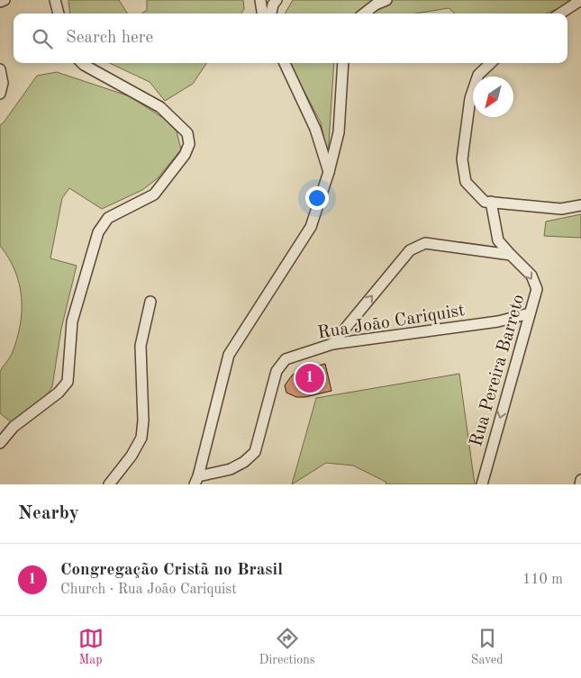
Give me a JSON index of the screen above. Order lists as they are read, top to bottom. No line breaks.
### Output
{"streets":{"street":["Rua João Cariquist","Rua Pereira Barreto"]},"crossings":[["Rua João Cariquist","Rua Pereira Barreto"]],"one_way":["Rua Pereira Barreto"],"north":"bottom left","page":{"search":"Search here","pins":"1","heading":"Nearby","list":[{"mark":"1","name":"Congregação Cristã no Brasil","note":"Church · Rua João Cariquist","value":"110 m"}],"nav":["Map","Directions","Saved"]}}
